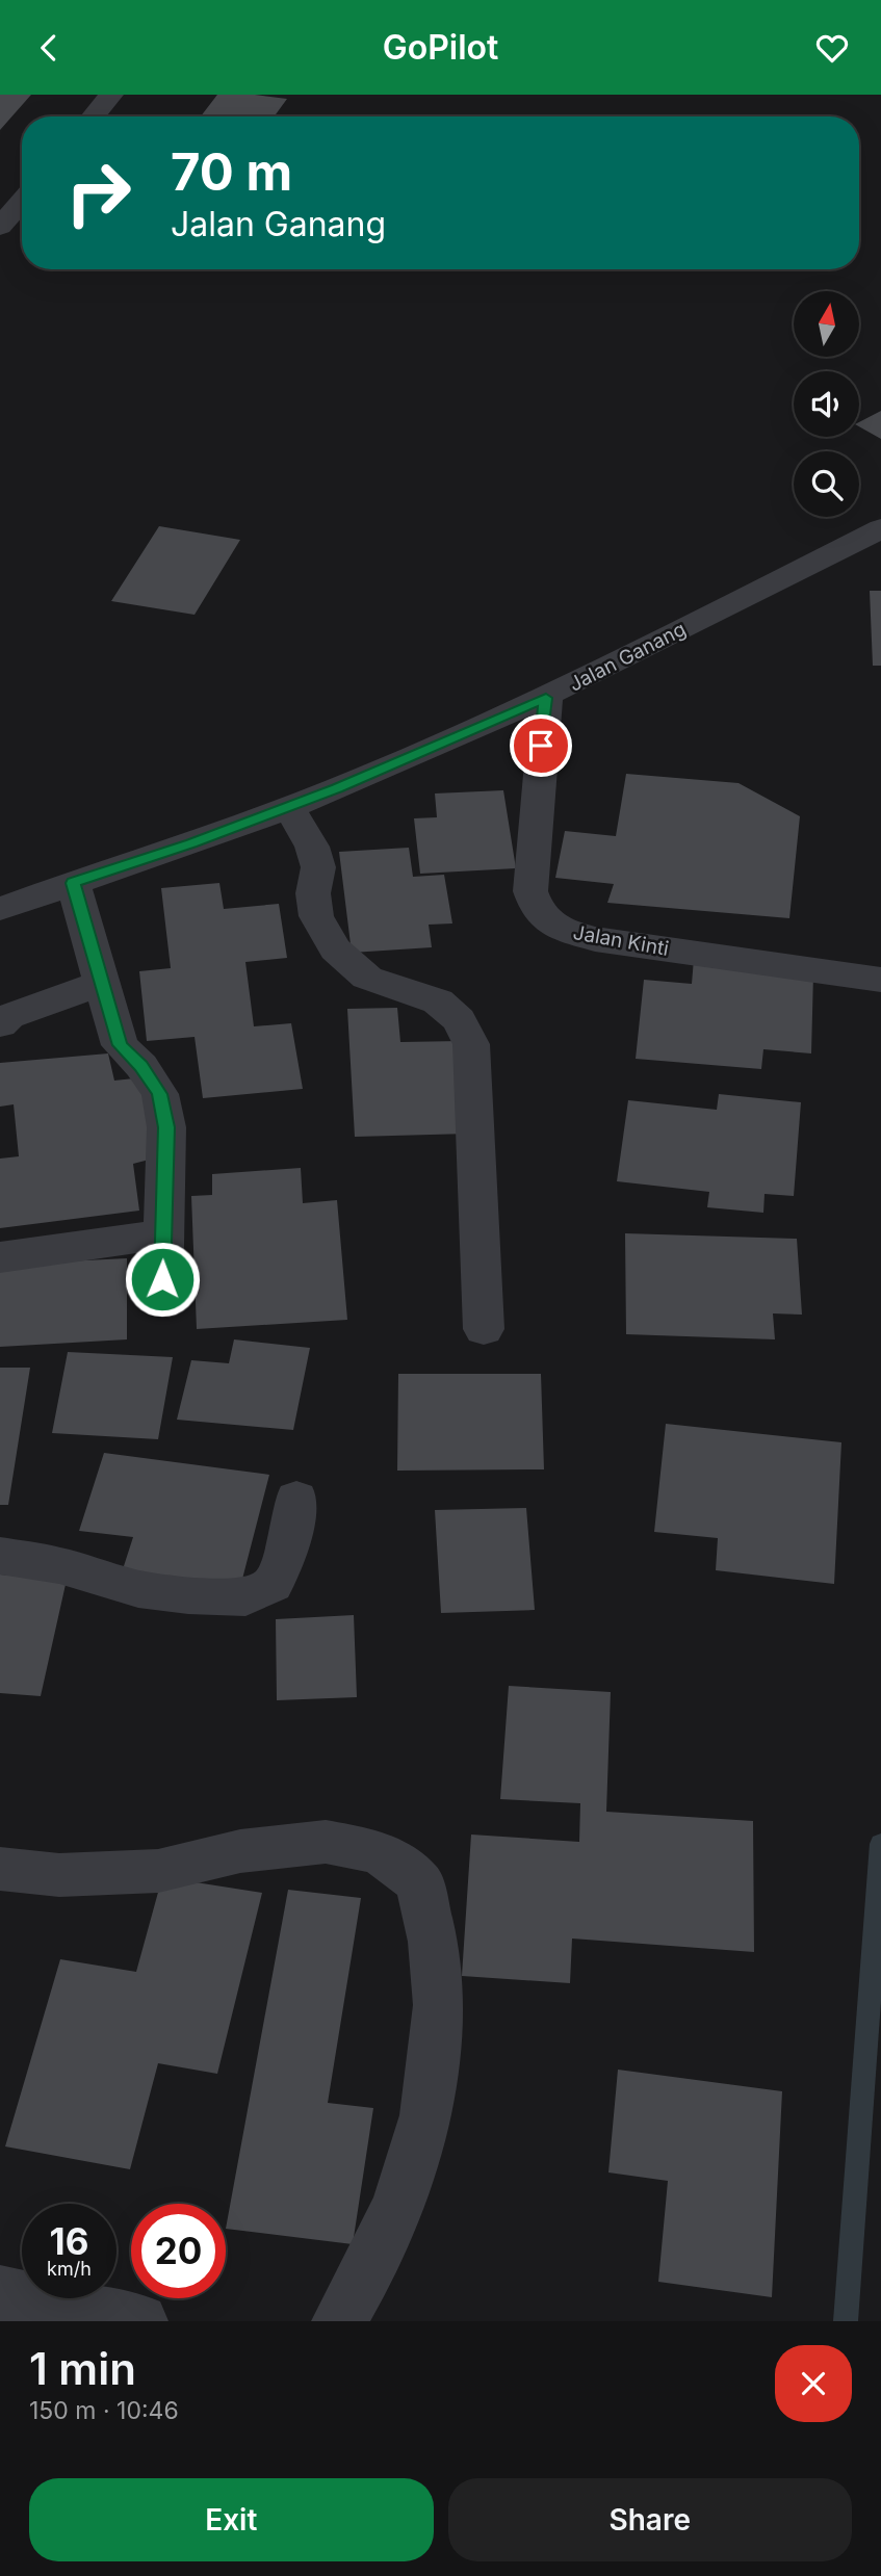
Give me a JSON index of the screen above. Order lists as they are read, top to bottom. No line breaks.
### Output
{"streets":{"street":["Jalan Ganang","Jalan Kinti"]},"crossings":[["Jalan Ganang","Jalan Kinti"]],"north":"top","page":{"header":"GoPilot","turn":["70 m","Jalan Ganang"],"speed":"16 km/h","limit":"20","heading":["1 min","150 m · 10:46"],"buttons":["Exit","Share"]}}
